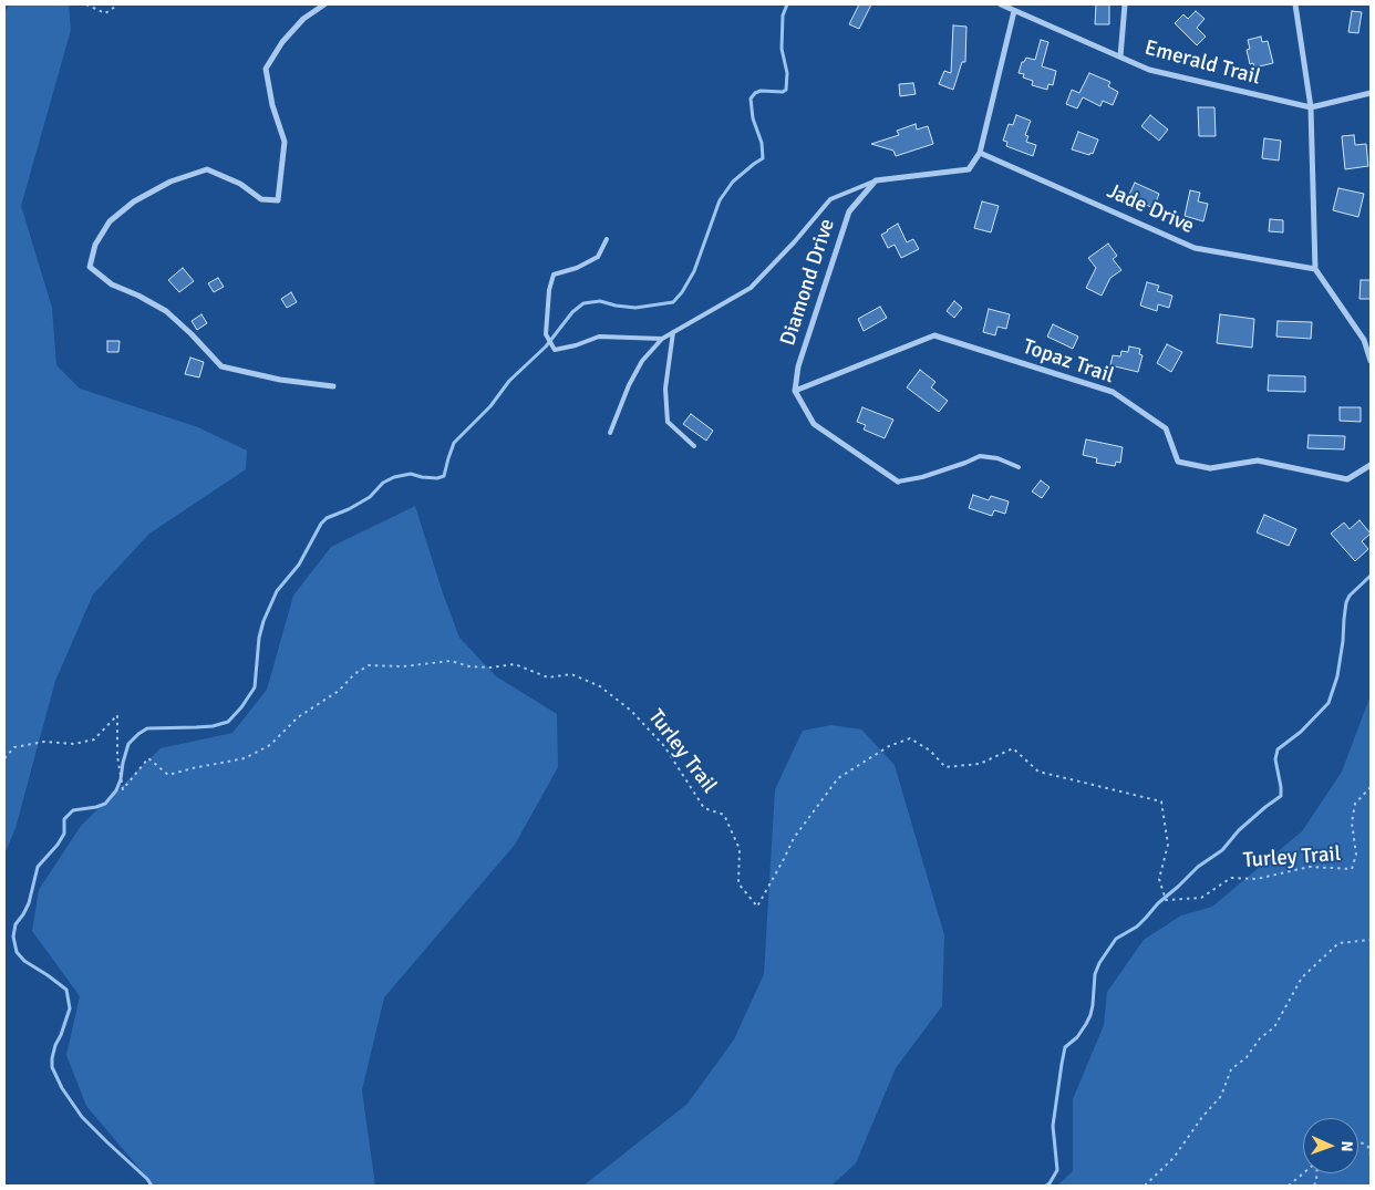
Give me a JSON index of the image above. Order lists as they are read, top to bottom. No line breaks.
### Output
{"streets":{"street":["Emerald Trail","Jade Drive","Diamond Drive","Topaz Trail"],"path":["Turley Trail"]},"crossings":[["Diamond Drive","Topaz Trail"]],"north":"right"}
